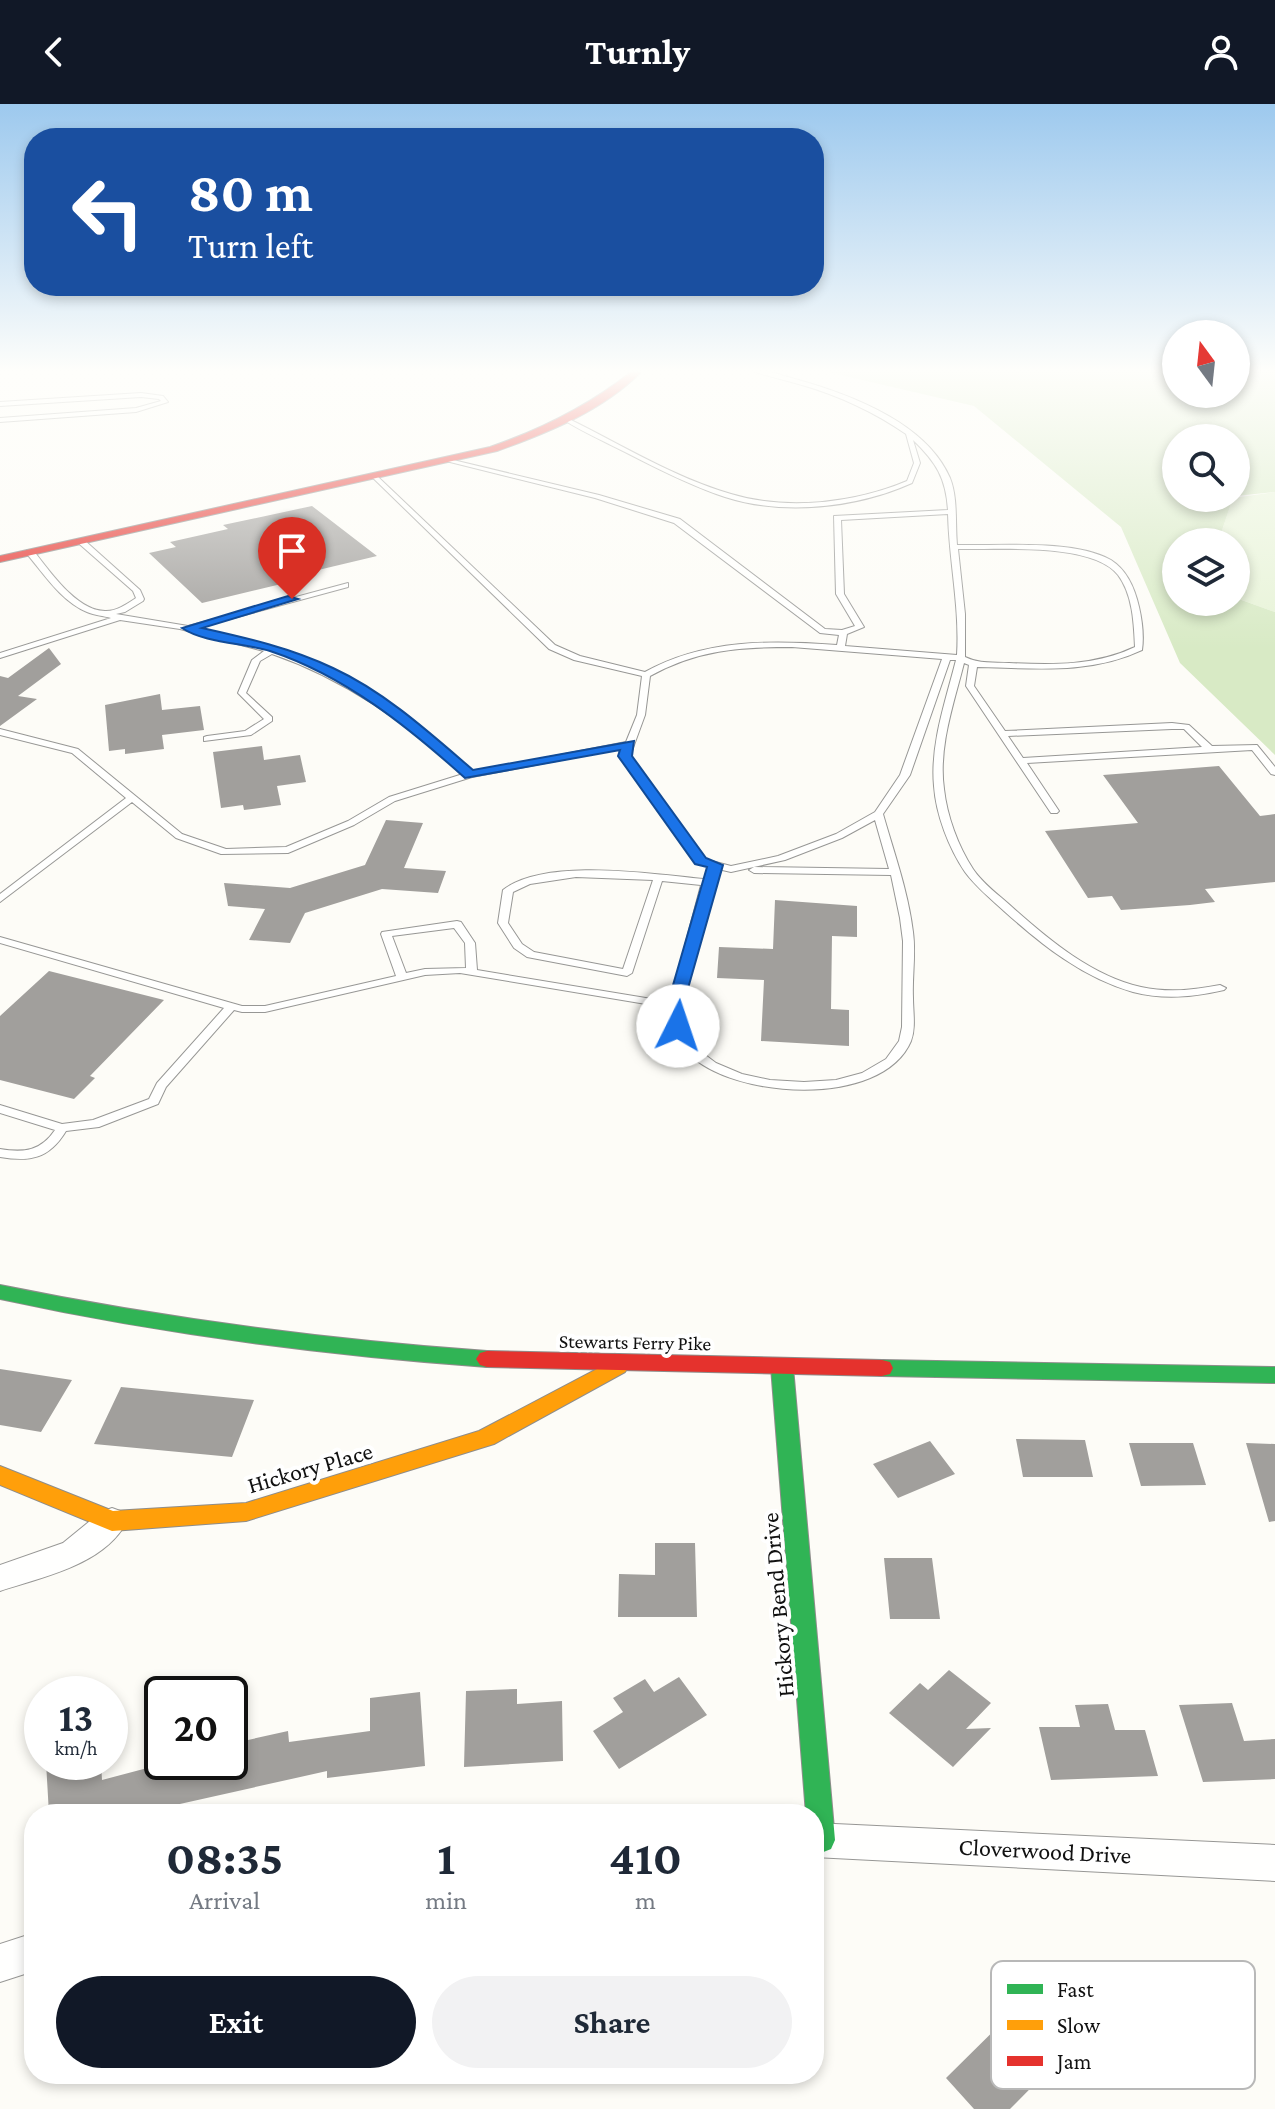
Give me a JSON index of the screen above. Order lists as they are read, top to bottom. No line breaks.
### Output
{"streets":{"street":["Stewarts Ferry Pike","Hickory Place","Hickory Bend Drive","Cloverwood Drive"]},"crossings":[["Stewarts Ferry Pike","Hickory Place"],["Stewarts Ferry Pike","Hickory Bend Drive"]],"legend":["Fast","Slow","Jam"],"north":"top","page":{"header":"Turnly","turn":["80 m","Turn left"],"speed":"13 km/h","limit":"20","eta":["08:35","Arrival","1","min","410","m"],"buttons":["Exit","Share"]}}
